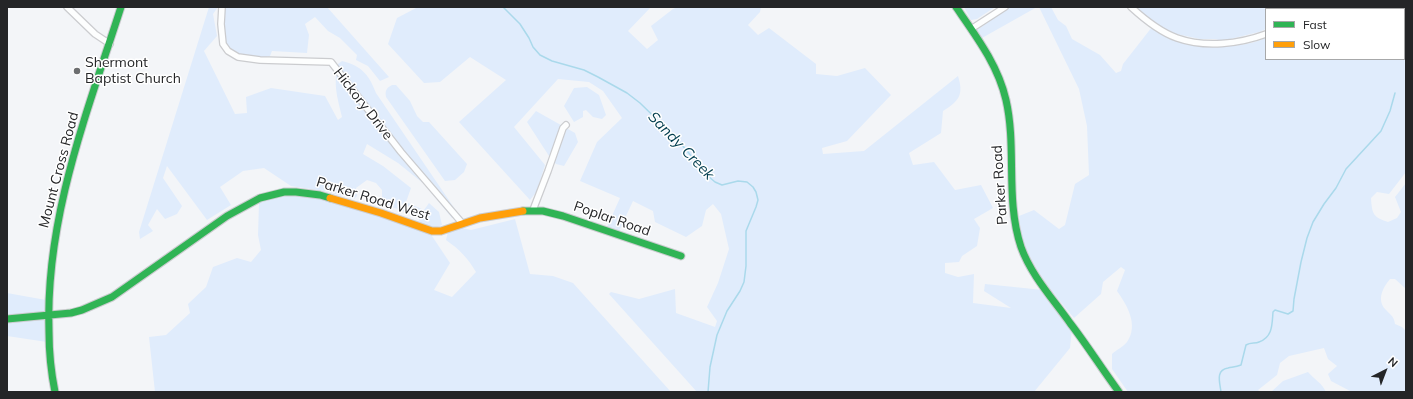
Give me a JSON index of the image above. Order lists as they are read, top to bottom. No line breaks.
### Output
{"streets":{"street":["Hickory Drive","Mount Cross Road","Parker Road","Parker Road West","Poplar Road"]},"crossings":[["Hickory Drive","Parker Road West"],["Mount Cross Road","Parker Road West"],["Parker Road West","Poplar Road"]],"water":["Sandy Creek"],"places":["Shermont Baptist Church"],"legend":["Fast","Slow"],"north":"top right"}
